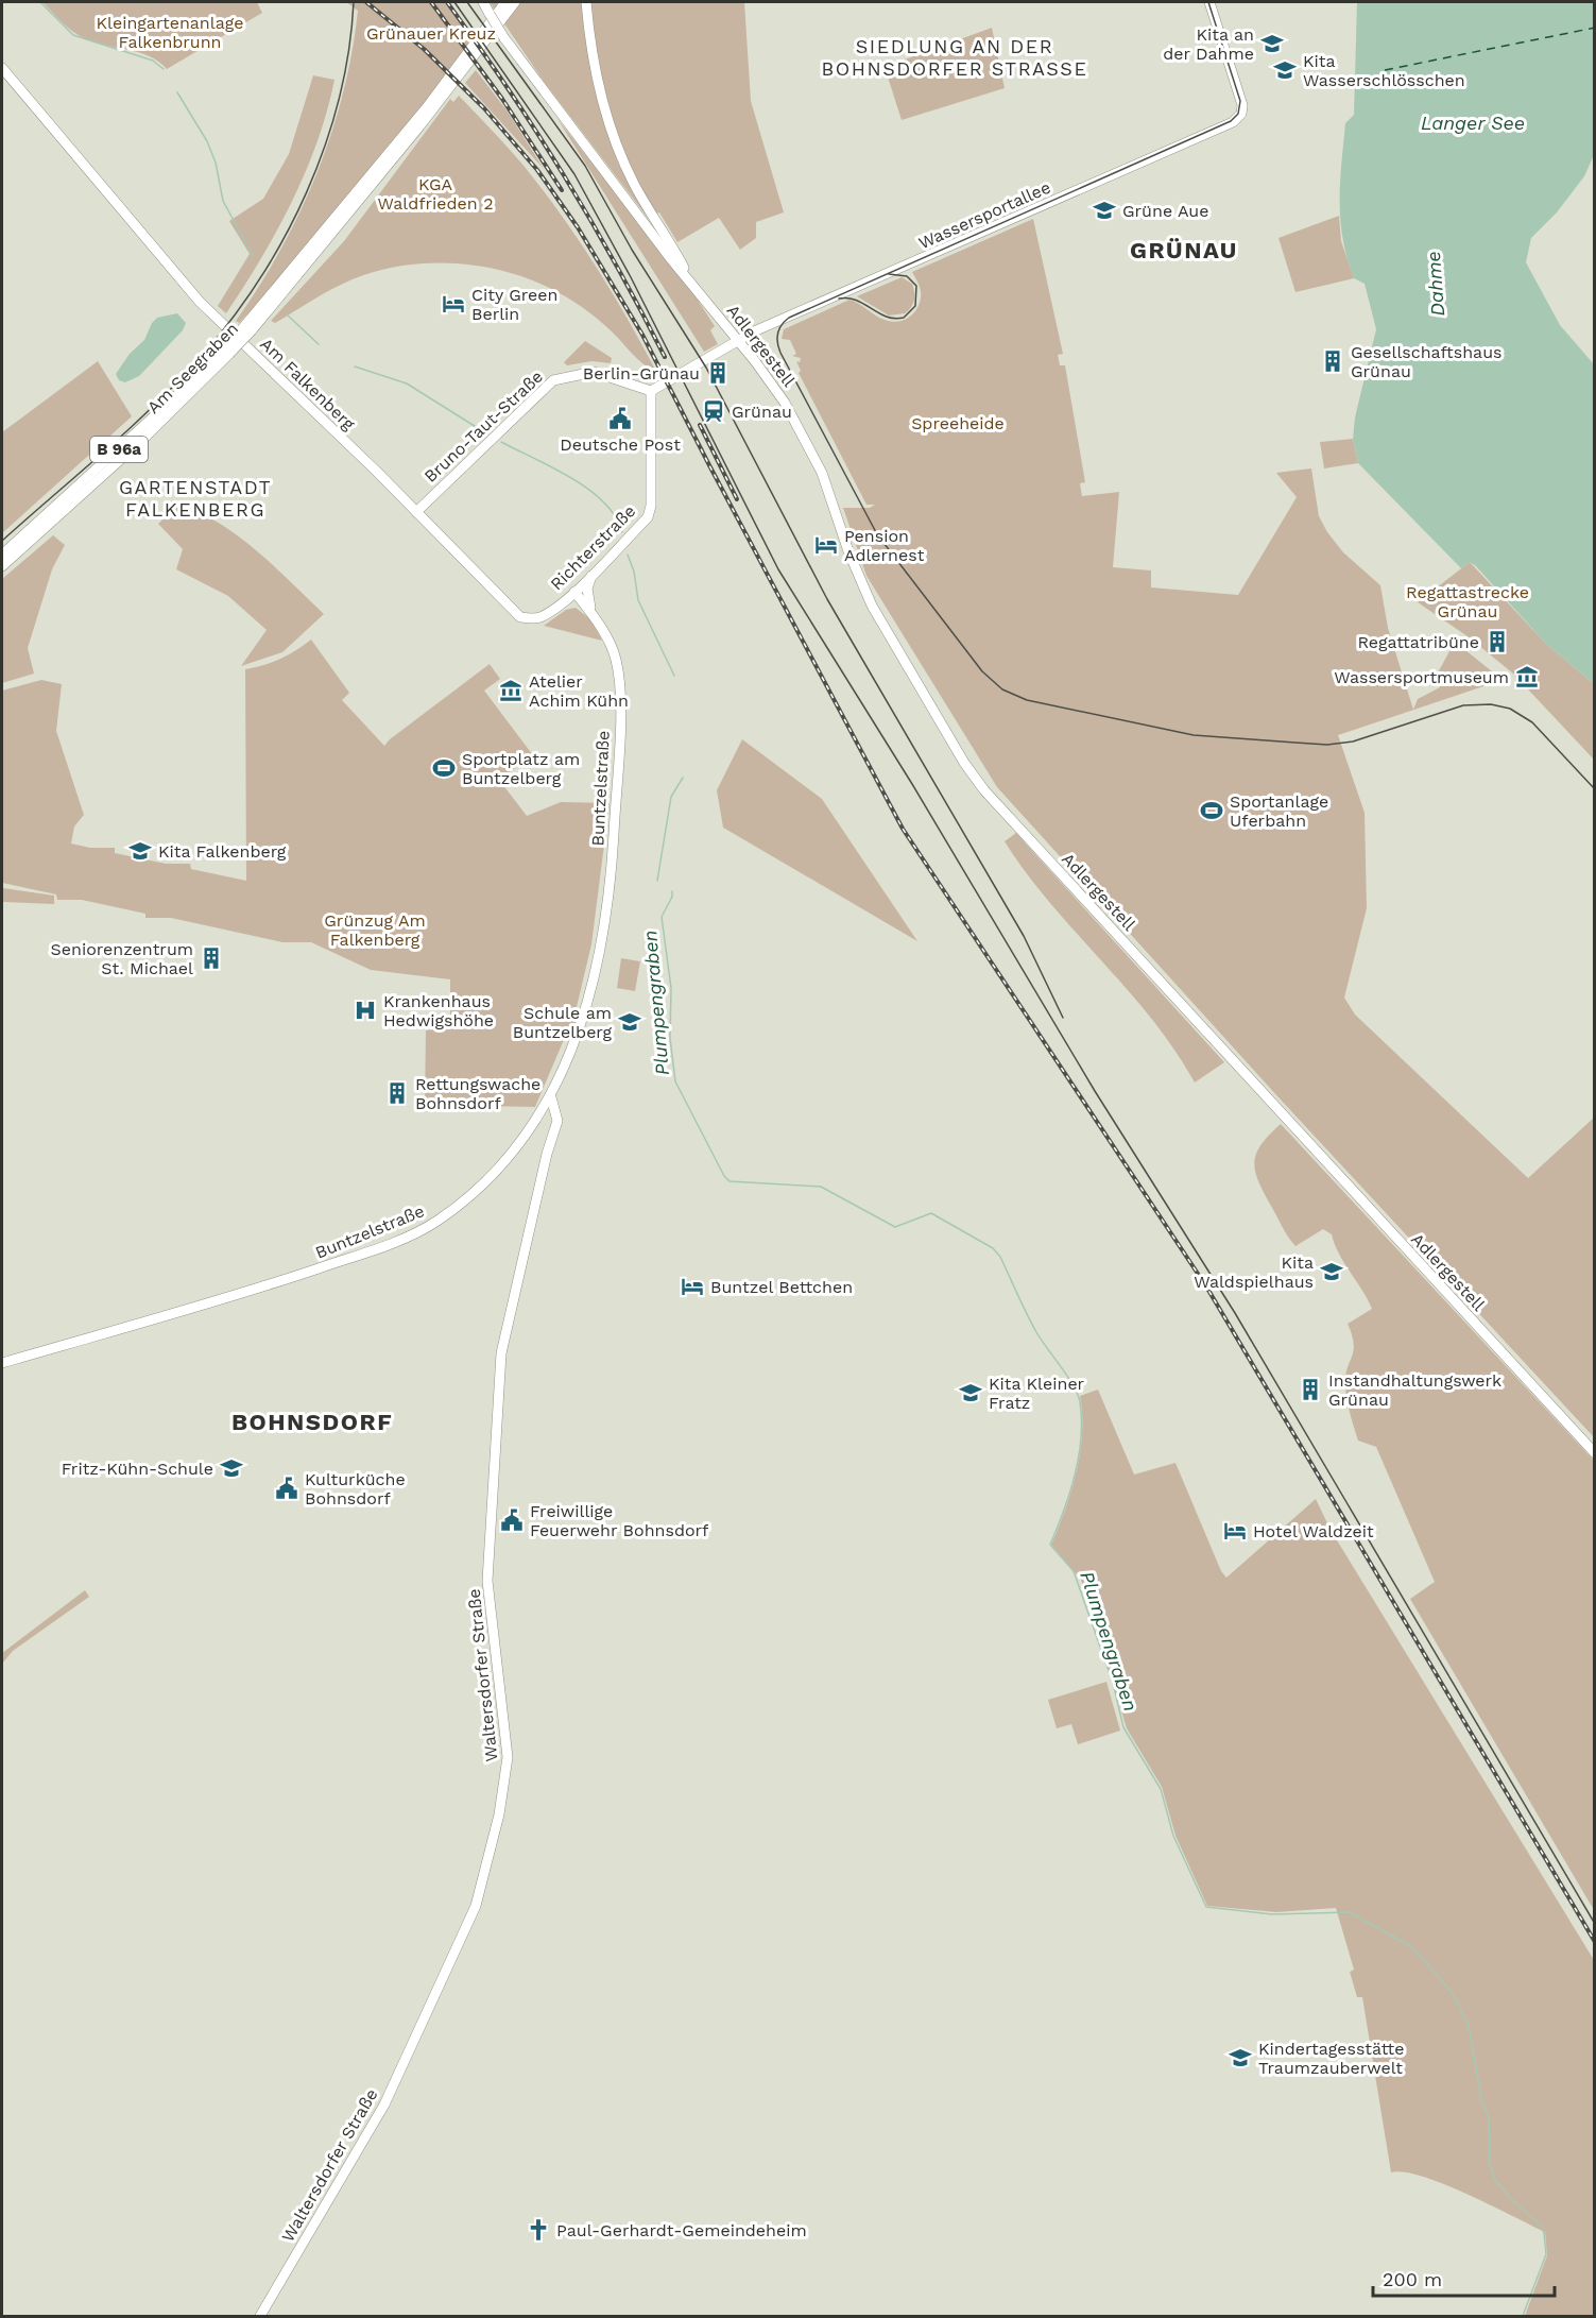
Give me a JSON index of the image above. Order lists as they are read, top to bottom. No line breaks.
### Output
{"streets":{"main road":["Wassersportallee","Adlergestell","Am Seegraben","Am Falkenberg","Bruno-Taut-Straße","B 96a","Richterstraße","Buntzelstraße","Waltersdorfer Straße"]},"crossings":[["Wassersportallee","Adlergestell"],["Am Seegraben","B 96a"],["Am Falkenberg","Bruno-Taut-Straße"],["Am Falkenberg","Richterstraße"],["Bruno-Taut-Straße","Richterstraße"],["Richterstraße","Buntzelstraße"],["Buntzelstraße","Waltersdorfer Straße"]],"districts":["SIEDLUNG AN DER BOHNSDORFER STRASSE","GRÜNAU","GARTENSTADT FALKENBERG","BOHNSDORF"],"water":["Langer See","Dahme","Plumpengraben"],"parks":["Kleingartenanlage Falkenbrunn","Grünauer Kreuz","KGA Waldfrieden 2","Spreeheide","Regattastrecke Grünau","Grünzug Am Falkenberg"],"places":{"school or university":["Kita an der Dahme","Kita Wasserschlösschen","Grüne Aue","Kita Falkenberg","Schule am Buntzelberg","Kita Waldspielhaus","Kita Kleiner Fratz","Fritz-Kühn-Schule","Kindertagesstätte Traumzauberwelt"],"hotel":["City Green Berlin","Pension Adlernest","Buntzel Bettchen","Hotel Waldzeit"],"building":["Gesellschaftshaus Grünau","Berlin-Grünau","Regattatribüne","Seniorenzentrum St. Michael","Rettungswache Bohnsdorf","Instandhaltungswerk Grünau"],"station":["Grünau"],"public building":["Deutsche Post","Kulturküche Bohnsdorf","Freiwillige Feuerwehr Bohnsdorf"],"museum":["Wassersportmuseum","Atelier Achim Kühn"],"sports":["Sportplatz am Buntzelberg","Sportanlage Uferbahn"],"hospital":["Krankenhaus Hedwigshöhe"],"church":["Paul-Gerhardt-Gemeindeheim"]},"scale_bar":"200 m"}
